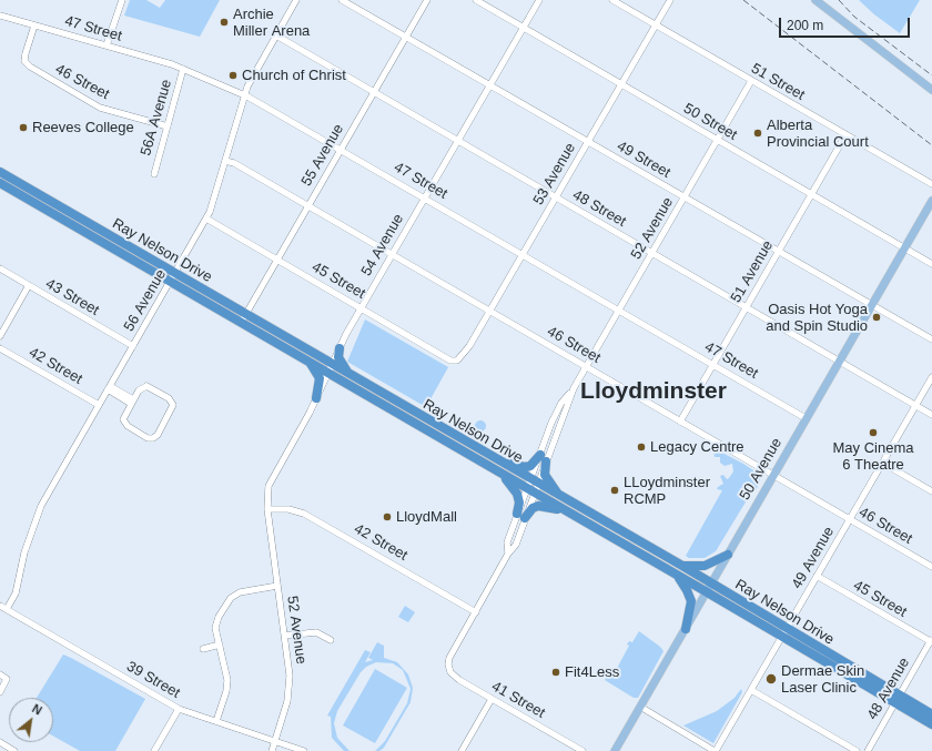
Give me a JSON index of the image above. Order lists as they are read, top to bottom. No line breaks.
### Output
{"streets":{"highway":["Ray Nelson Drive"],"main road":["50 Avenue"],"street":["47 Street","46 Street","51 Street","56A Avenue","50 Street","55 Avenue","49 Street","53 Avenue","48 Street","52 Avenue","54 Avenue","51 Avenue","45 Street","43 Street","56 Avenue","42 Street","49 Avenue","39 Street","48 Avenue","41 Street"]},"crossings":[["47 Street","46 Street"],["47 Street","56A Avenue"],["47 Street","55 Avenue"],["47 Street","53 Avenue"],["47 Street","52 Avenue"],["47 Street","54 Avenue"],["47 Street","51 Avenue"],["47 Street","56 Avenue"],["47 Street","50 Avenue"],["46 Street","56A Avenue"],["46 Street","55 Avenue"],["46 Street","53 Avenue"],["46 Street","52 Avenue"],["46 Street","54 Avenue"],["46 Street","51 Avenue"],["46 Street","56 Avenue"],["46 Street","50 Avenue"],["46 Street","49 Avenue"],["51 Street","53 Avenue"],["51 Street","52 Avenue"],["51 Street","51 Avenue"],["50 Street","53 Avenue"],["50 Street","52 Avenue"],["50 Street","54 Avenue"],["50 Street","51 Avenue"],["50 Street","50 Avenue"],["55 Avenue","49 Street"],["55 Avenue","48 Street"],["55 Avenue","Ray Nelson Drive"],["55 Avenue","45 Street"],["49 Street","53 Avenue"],["49 Street","52 Avenue"],["49 Street","54 Avenue"],["49 Street","51 Avenue"],["49 Street","50 Avenue"],["53 Avenue","48 Street"],["53 Avenue","45 Street"],["48 Street","52 Avenue"],["48 Street","54 Avenue"],["48 Street","51 Avenue"],["48 Street","56 Avenue"],["48 Street","50 Avenue"],["48 Street","49 Avenue"],["52 Avenue","54 Avenue"],["52 Avenue","Ray Nelson Drive"],["52 Avenue","42 Street"],["52 Avenue","39 Street"],["52 Avenue","41 Street"],["54 Avenue","Ray Nelson Drive"],["54 Avenue","45 Street"],["54 Avenue","42 Street"],["Ray Nelson Drive","56 Avenue"],["Ray Nelson Drive","50 Avenue"],["Ray Nelson Drive","49 Avenue"],["Ray Nelson Drive","48 Avenue"],["45 Street","56 Avenue"],["45 Street","49 Avenue"],["45 Street","48 Avenue"],["43 Street","56 Avenue"],["56 Avenue","42 Street"],["56 Avenue","39 Street"]],"districts":["Lloydminster"],"places":["Archie Miller Arena","Church of Christ","Reeves College","Alberta Provincial Court","Oasis Hot Yoga and Spin Studio","May Cinema 6 Theatre","Legacy Centre","LLoydminster RCMP","LloydMall","Fit4Less","Dermae Skin Laser Clinic"],"scale_bar":"200 m","north":"top right"}
